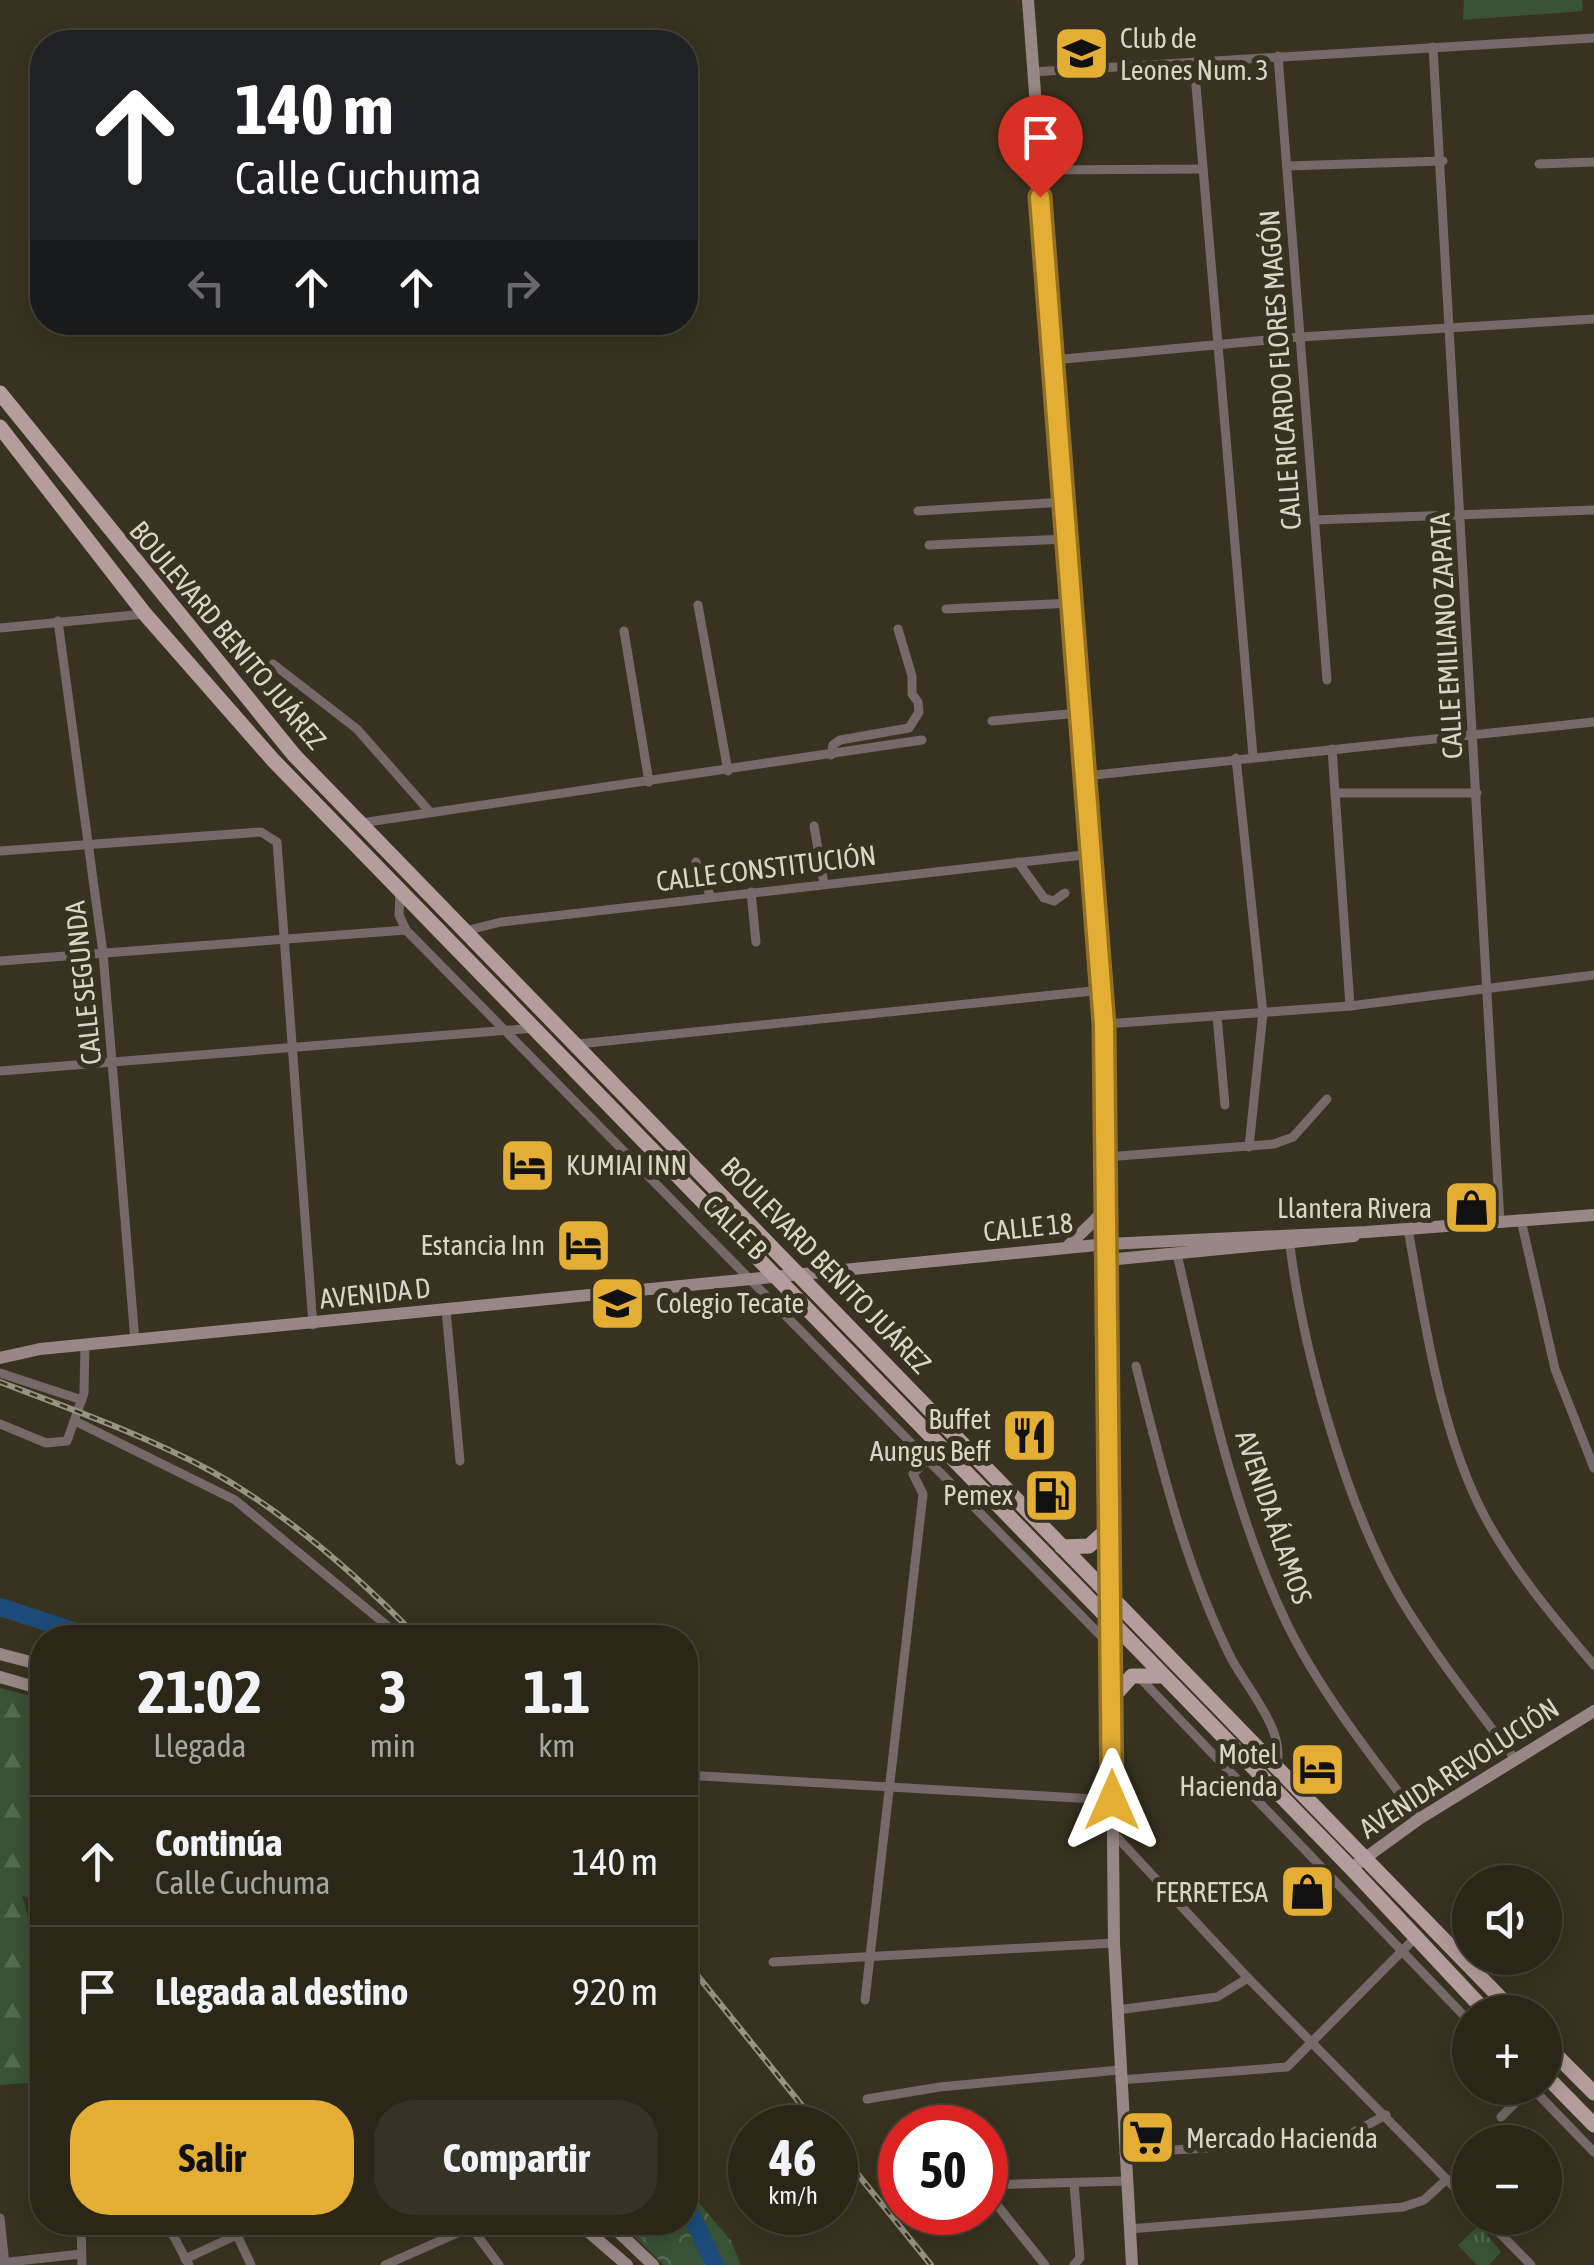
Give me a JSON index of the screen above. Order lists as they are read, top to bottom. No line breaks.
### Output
{"streets":{"main road":["BOULEVARD BENITO JUÁREZ"],"street":["CALLE RICARDO FLORES MAGÓN","CALLE EMILIANO ZAPATA","CALLE CONSTITUCIÓN","CALLE SEGUNDA","CALLE B","CALLE 18","AVENIDA D","AVENIDA ÁLAMOS","AVENIDA REVOLUCIÓN"]},"crossings":[["BOULEVARD BENITO JUÁREZ","CALLE CONSTITUCIÓN"],["BOULEVARD BENITO JUÁREZ","CALLE 18"],["BOULEVARD BENITO JUÁREZ","AVENIDA REVOLUCIÓN"],["CALLE EMILIANO ZAPATA","CALLE 18"],["CALLE SEGUNDA","AVENIDA D"],["CALLE B","CALLE 18"],["CALLE B","AVENIDA D"],["CALLE 18","AVENIDA D"],["CALLE 18","AVENIDA ÁLAMOS"],["AVENIDA ÁLAMOS","AVENIDA REVOLUCIÓN"]],"places":{"school or university":["Club de Leones Num. 3","Colegio Tecate"],"hotel":["KUMIAI INN","Estancia Inn","Motel Hacienda"],"shop":["Llantera Rivera","FERRETESA"],"restaurant":["Buffet Aungus Beff"],"fuel station":["Pemex"],"supermarket":["Mercado Hacienda"]},"page":{"turn":["140 m","Calle Cuchuma"],"eta":["21:02","Llegada","3","min","1.1","km"],"list":[{"name":"Continúa","note":"Calle Cuchuma","value":"140 m"},{"name":"Llegada al destino","value":"920 m"}],"map_buttons":["+","−"],"buttons":["Salir","Compartir"],"speed":"46 km/h","limit":"50"}}
